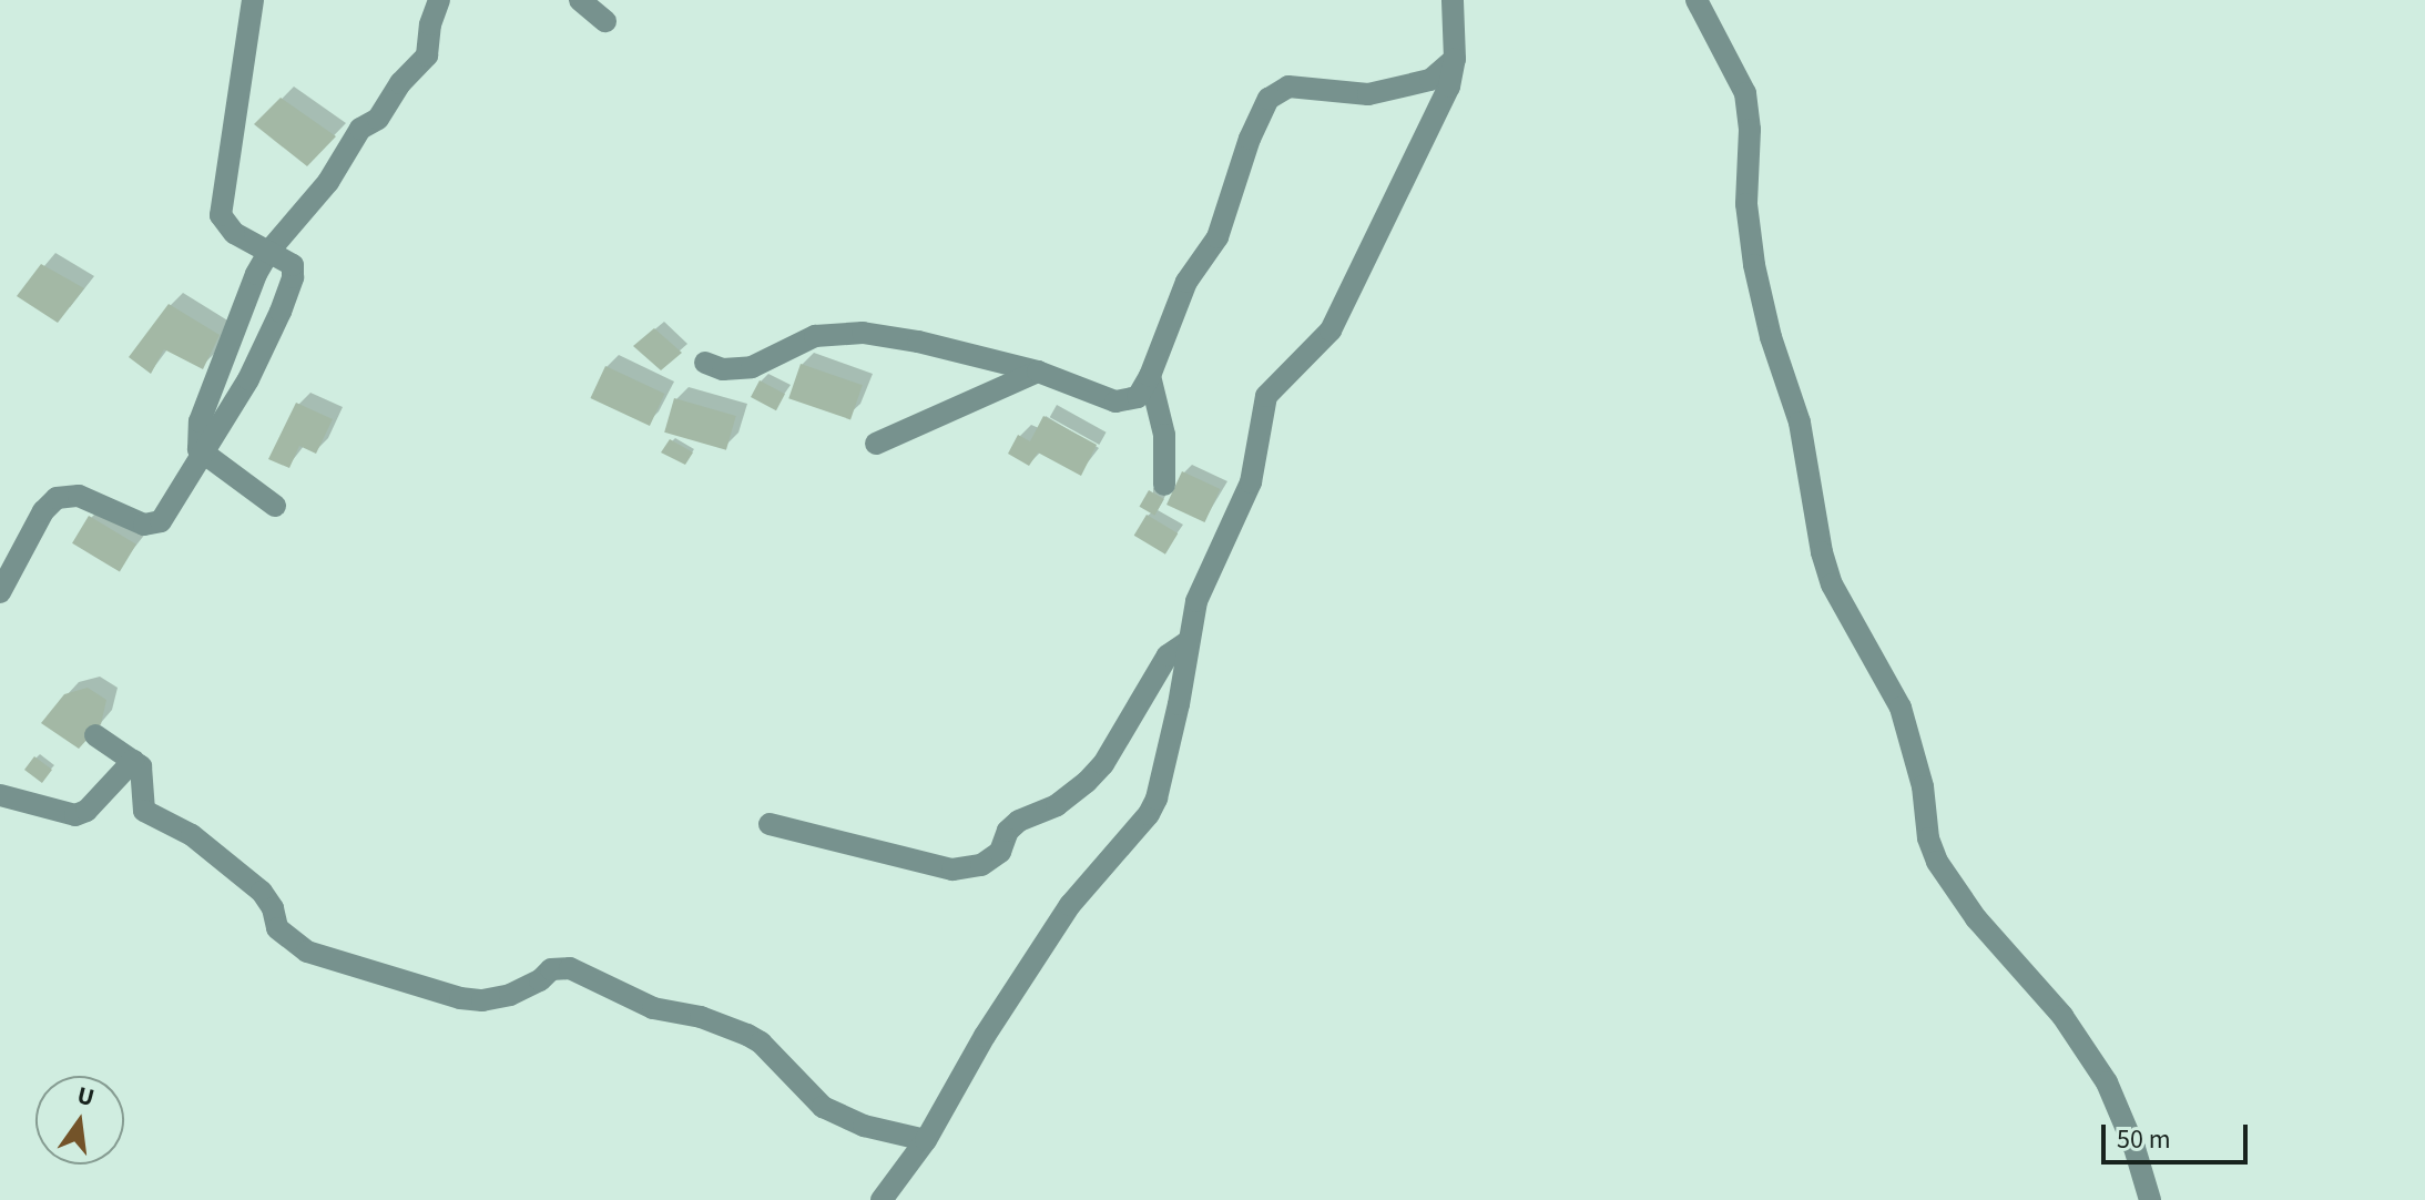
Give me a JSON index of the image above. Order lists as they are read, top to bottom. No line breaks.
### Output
{"scale_bar":"50 m","north":"top"}
